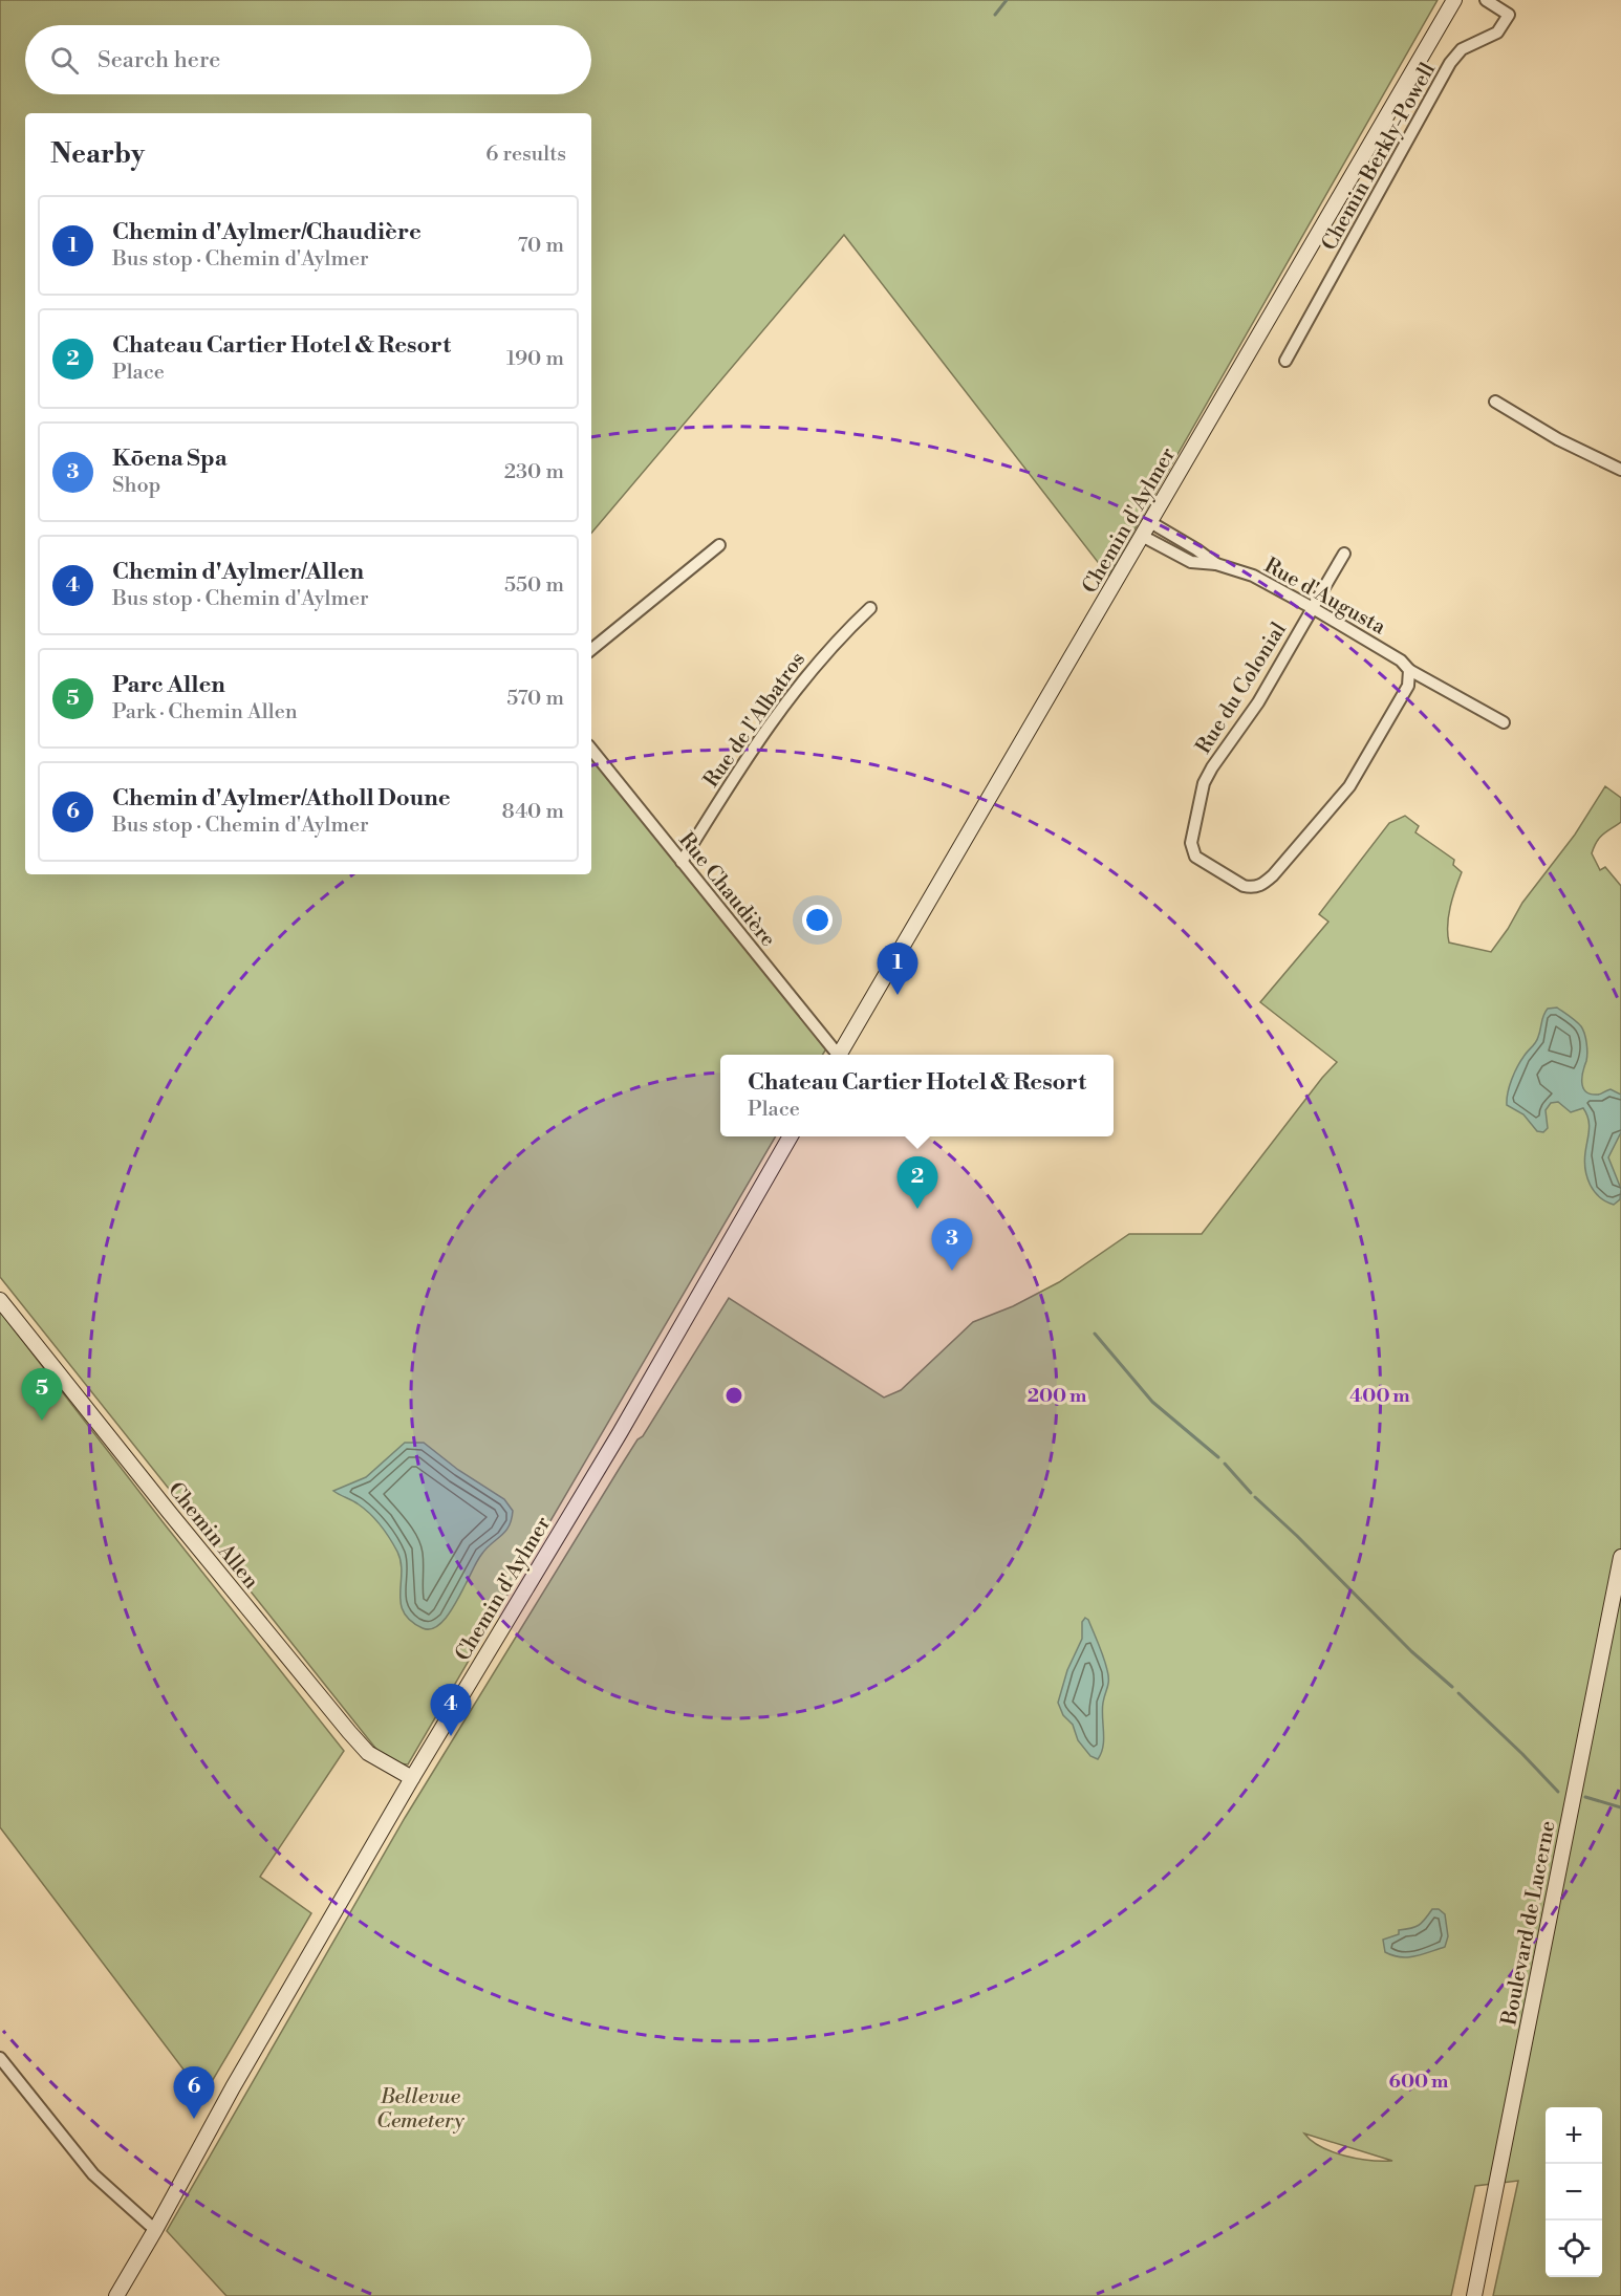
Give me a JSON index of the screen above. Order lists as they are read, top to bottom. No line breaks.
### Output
{"streets":{"main road":["Chemin d'Aylmer","Chemin Allen","Boulevard de Lucerne"],"street":["Chemin Berkly-Powell","Rue d'Augusta","Rue du Colonial","Rue de l'Albatros","Rue Chaudière"]},"crossings":[["Chemin d'Aylmer","Rue d'Augusta"],["Chemin d'Aylmer","Chemin Allen"],["Rue d'Augusta","Rue du Colonial"],["Rue de l'Albatros","Rue Chaudière"]],"parks":["Bellevue Cemetery"],"page":{"search":"Search here","heading":["Nearby","6 results"],"list":[{"mark":"1","name":"Chemin d'Aylmer/Chaudière","note":"Bus stop · Chemin d'Aylmer","value":"70 m"},{"mark":"2","name":"Chateau Cartier Hotel & Resort","note":"Place","value":"190 m"},{"mark":"3","name":"Kōena Spa","note":"Shop","value":"230 m"},{"mark":"4","name":"Chemin d'Aylmer/Allen","note":"Bus stop · Chemin d'Aylmer","value":"550 m"},{"mark":"5","name":"Parc Allen","note":"Park · Chemin Allen","value":"570 m"},{"mark":"6","name":"Chemin d'Aylmer/Atholl Doune","note":"Bus stop · Chemin d'Aylmer","value":"840 m"}],"pins":["1","2","3","5","4","6"],"popup":["Chateau Cartier Hotel & Resort","Place"],"map_buttons":["+","−"]},"rings":["200 m","400 m","600 m"]}
